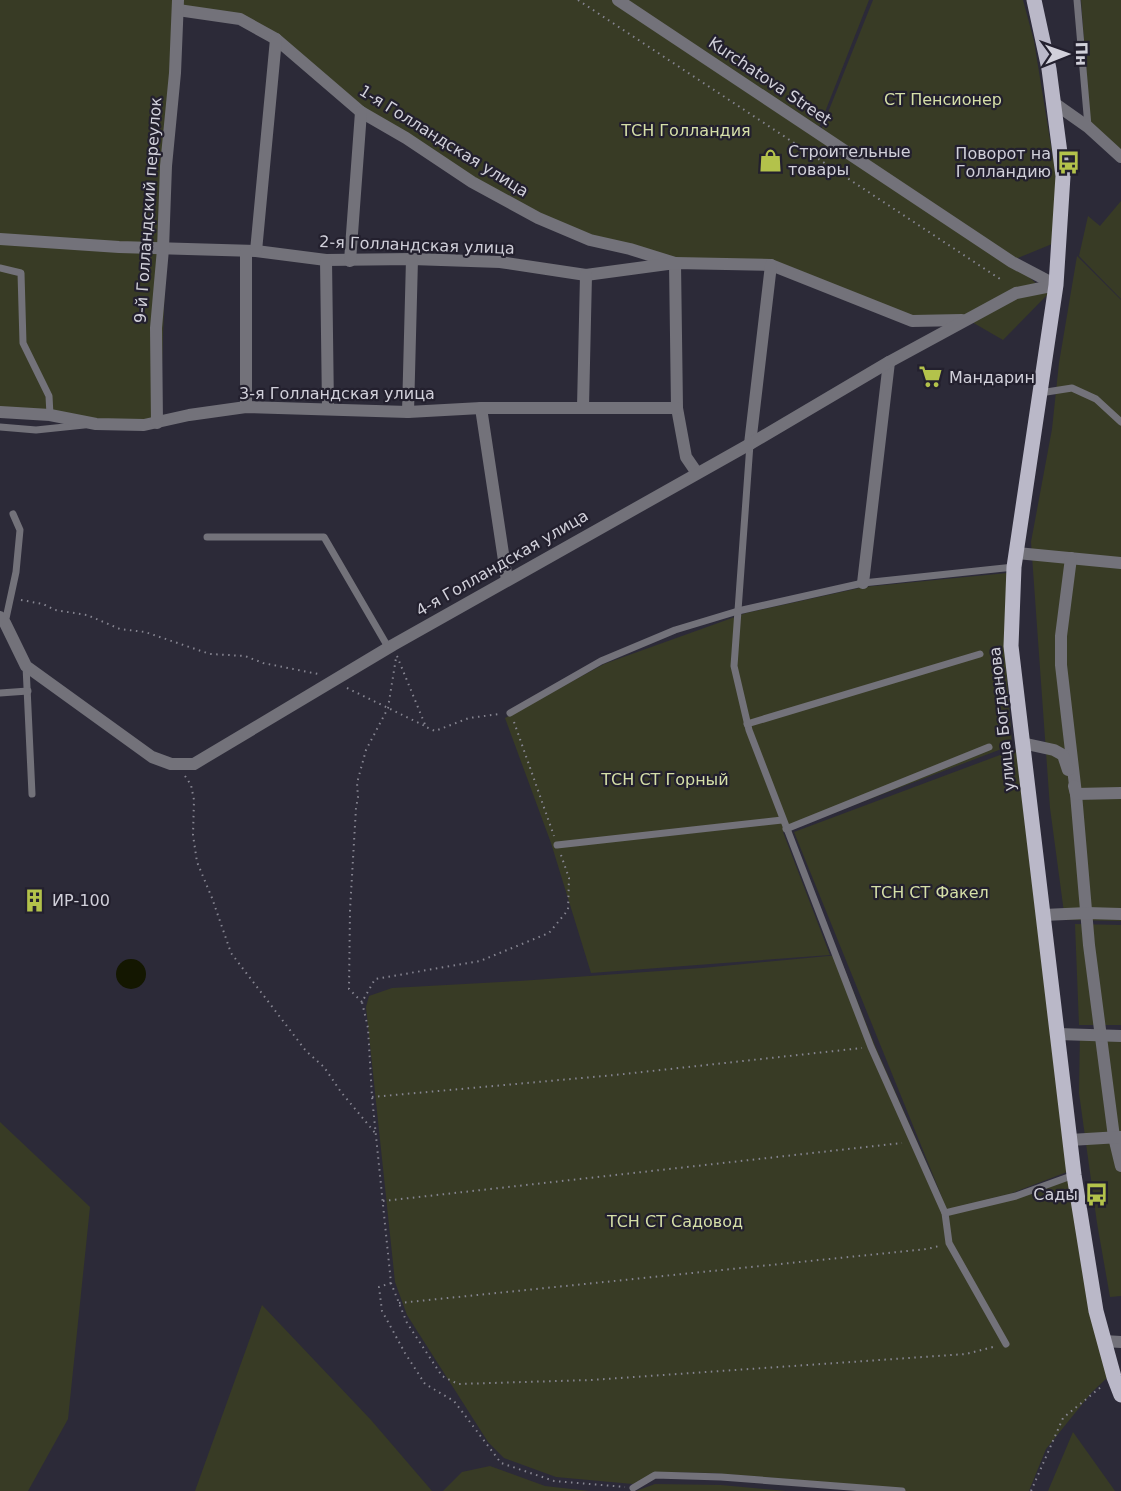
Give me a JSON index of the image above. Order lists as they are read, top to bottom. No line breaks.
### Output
{"streets":{"main road":["улица Богданова"],"street":["Kurchatova Street","1-я Голландская улица","9-й Голландский переулок","2-я Голландская улица","3-я Голландская улица","4-я Голландская улица"]},"crossings":[["Kurchatova Street","4-я Голландская улица"],["Kurchatova Street","улица Богданова"],["1-я Голландская улица","9-й Голландский переулок"],["1-я Голландская улица","2-я Голландская улица"],["9-й Голландский переулок","2-я Голландская улица"],["9-й Голландский переулок","3-я Голландская улица"],["2-я Голландская улица","4-я Голландская улица"],["4-я Голландская улица","улица Богданова"]],"parks":["СТ Пенсионер","ТСН Голландия","ТСН СТ Горный","ТСН СТ Факел","ТСН СТ Садовод"],"places":{"shop":["Строительные товары"],"bus stop":["Поворот на Голландию","Сады"],"supermarket":["Мандарин"],"building":["ИР-100"]},"north":"right"}
